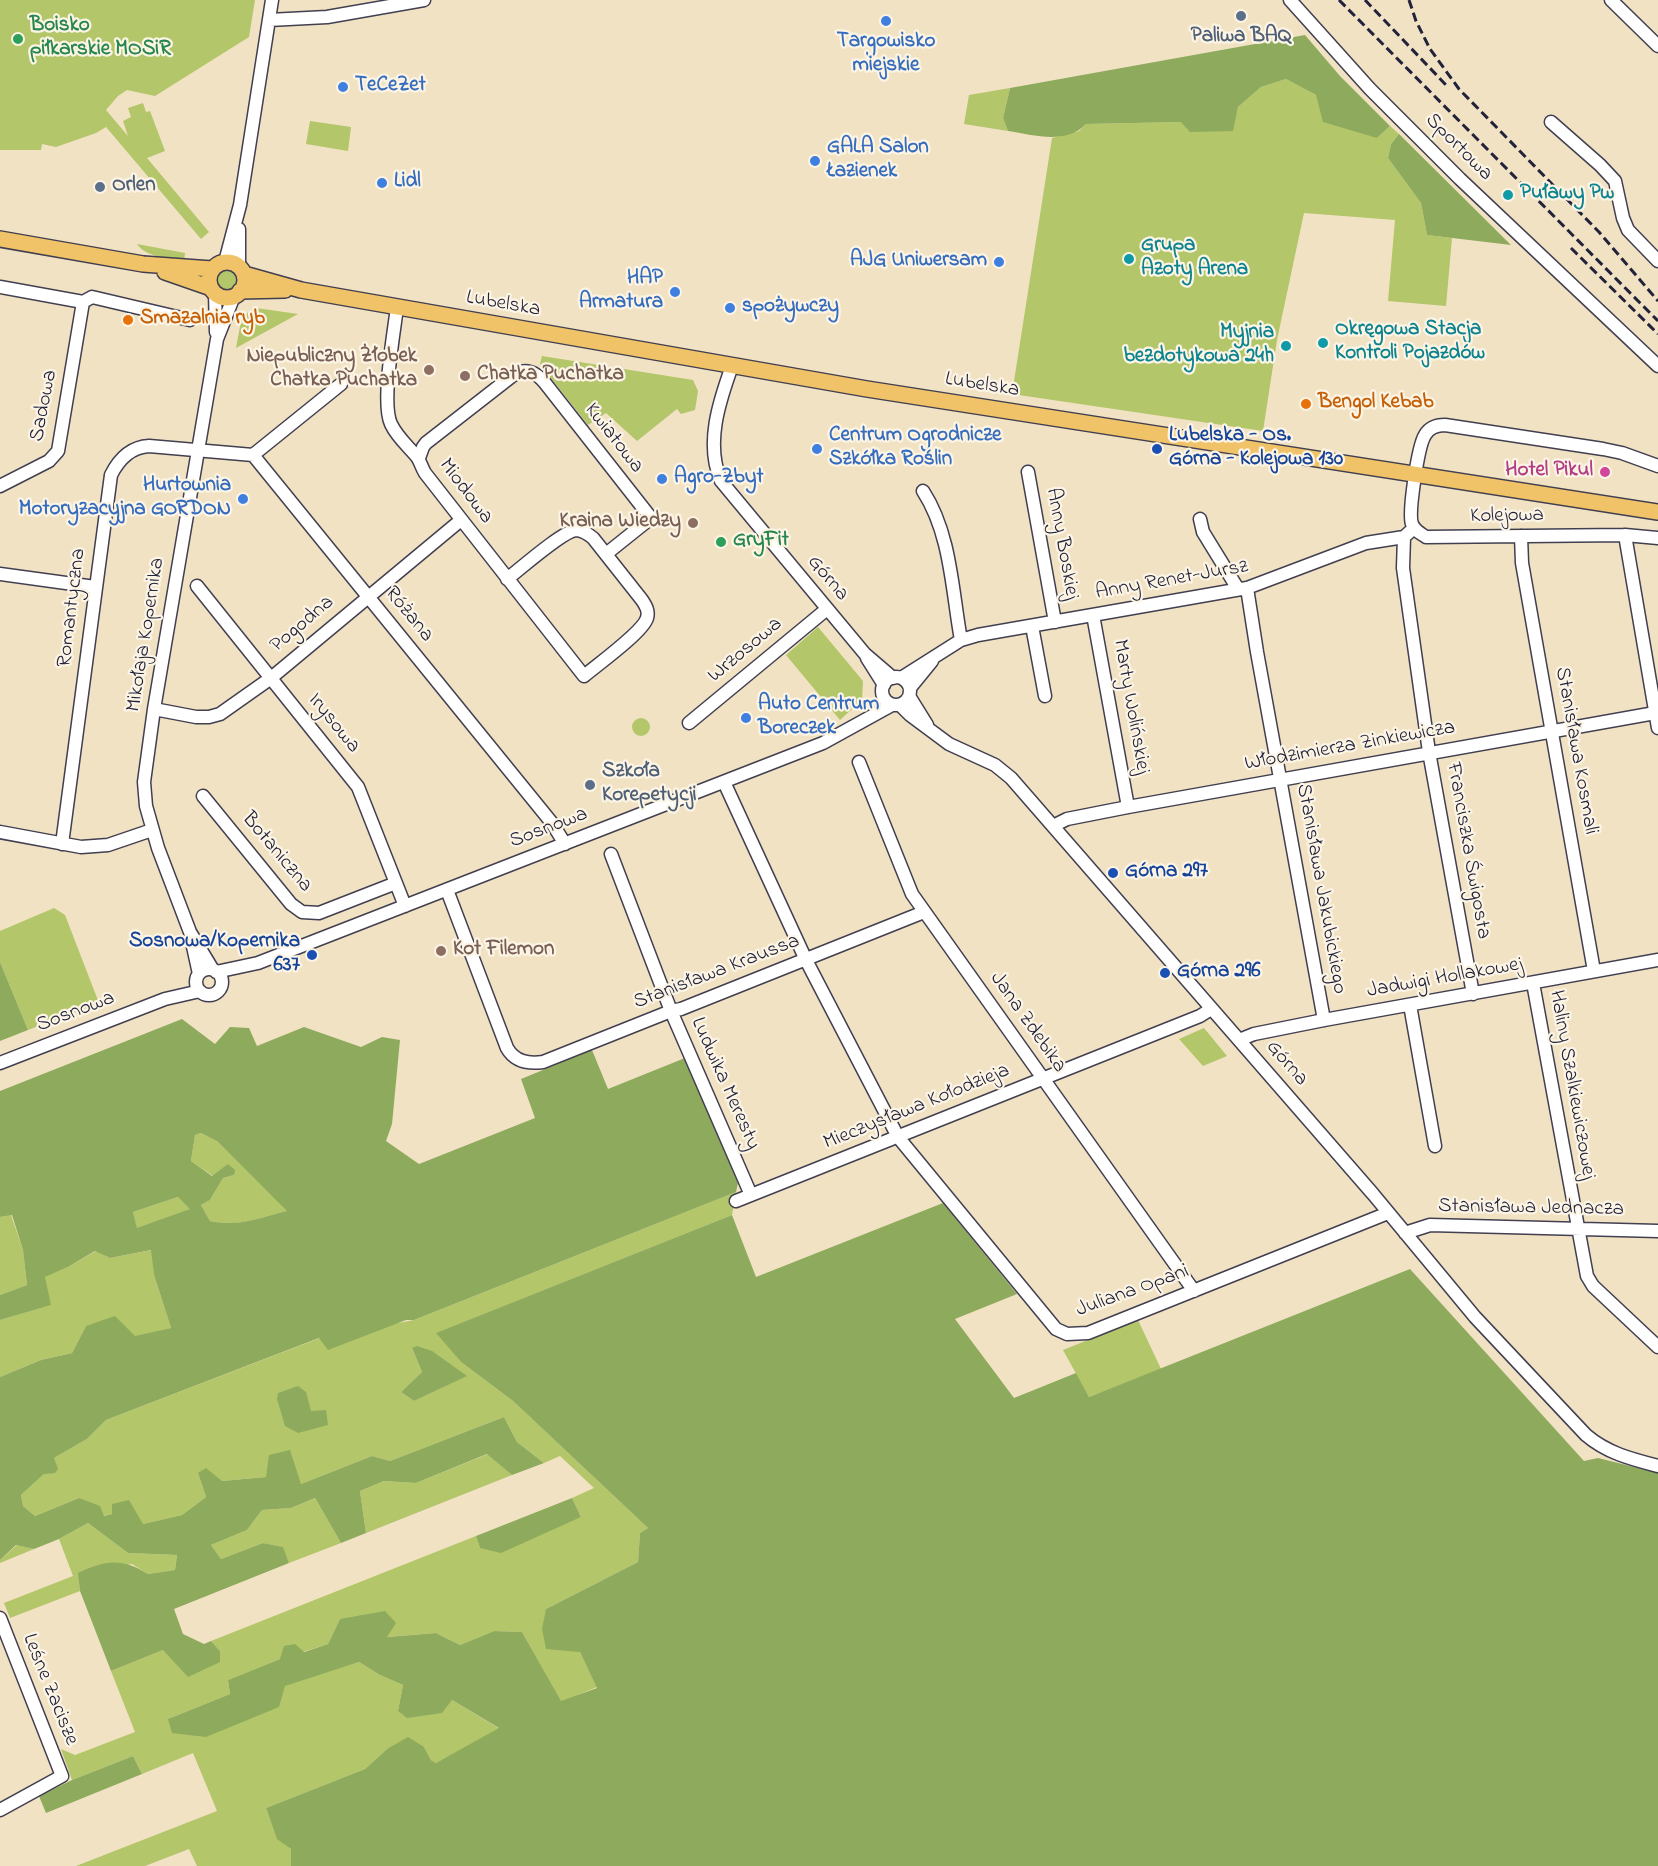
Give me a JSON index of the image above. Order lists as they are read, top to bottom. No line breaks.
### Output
{"streets":{"main road":["Lubelska"],"street":["Sportowa","Sadowa","Kwiatowa","Miodowa","Kolejowa","Anny Boskiej","Górna","Anny Renet-Jursz","Romantyczna","Różana","Pogodna","Mikołaja Kopernika","Wrzosowa","Marty Wolińskiej","Irysowa","Włodzimierza Zinkiewicza","Stanisława Kosmali","Sosnowa","Franciszka Świgosta","Botaniczna","Stanisława Jakubickiego","Stanisława Kraussa","Jadwigi Hollakowej","Jana Zdebika","Ludwika Meresty","Haliny Szalkiewiczowej","Mieczysława Kołodzieja","Stanisława Jednacza","Juliana Opani","Leśne Zacisze"]},"crossings":[["Lubelska","Miodowa"],["Lubelska","Górna"],["Lubelska","Mikołaja Kopernika"],["Kwiatowa","Miodowa"],["Miodowa","Pogodna"],["Kolejowa","Stanisława Kosmali"],["Anny Boskiej","Anny Renet-Jursz"],["Górna","Anny Renet-Jursz"],["Górna","Wrzosowa"],["Górna","Włodzimierza Zinkiewicza"],["Górna","Sosnowa"],["Górna","Jadwigi Hollakowej"],["Górna","Mieczysława Kołodzieja"],["Górna","Stanisława Jednacza"],["Górna","Juliana Opani"],["Anny Renet-Jursz","Marty Wolińskiej"],["Anny Renet-Jursz","Sosnowa"],["Anny Renet-Jursz","Franciszka Świgosta"],["Anny Renet-Jursz","Stanisława Jakubickiego"],["Romantyczna","Mikołaja Kopernika"],["Różana","Pogodna"],["Różana","Sosnowa"],["Pogodna","Mikołaja Kopernika"],["Pogodna","Irysowa"],["Mikołaja Kopernika","Sosnowa"],["Marty Wolińskiej","Włodzimierza Zinkiewicza"],["Irysowa","Sosnowa"],["Irysowa","Botaniczna"],["Włodzimierza Zinkiewicza","Stanisława Kosmali"],["Włodzimierza Zinkiewicza","Franciszka Świgosta"],["Włodzimierza Zinkiewicza","Stanisława Jakubickiego"],["Stanisława Kosmali","Jadwigi Hollakowej"],["Sosnowa","Stanisława Kraussa"],["Sosnowa","Juliana Opani"],["Franciszka Świgosta","Jadwigi Hollakowej"],["Stanisława Jakubickiego","Jadwigi Hollakowej"],["Stanisława Kraussa","Jana Zdebika"],["Stanisława Kraussa","Ludwika Meresty"],["Stanisława Kraussa","Juliana Opani"],["Jadwigi Hollakowej","Haliny Szalkiewiczowej"],["Jana Zdebika","Mieczysława Kołodzieja"],["Jana Zdebika","Juliana Opani"],["Ludwika Meresty","Mieczysława Kołodzieja"],["Haliny Szalkiewiczowej","Stanisława Jednacza"],["Mieczysława Kołodzieja","Juliana Opani"]],"places":["Paliwa BAQ","Targowisko miejskie","Boisko piłkarskie MOSiR","TeCeZet","GALA Salon Łazienek","Lidl","Orlen","Puławy Pw","Grupa Azoty Arena","AJG Uniwersam","HAP Armatura","spożywczy","Smazalnia ryb","Okręgowa Stacja Kontroli Pojazdów","Myjnia bezdotykowa 24h","Niepubliczny Żłobek Chatka Puchatka","Chatka Puchatka","Bengol Kebab","Centrum Ogrodnicze Szkółka Roślin","Lubelska - Os. Górna - Kolejowa 130","Hotel Pikul","Agro-Zbyt","Hurtownia Motoryzacyjna GORDON","Kraina Wiedzy","GryFit","Auto Centrum Boreczek","Szkoła Korepetycji","Górna 297","Kot Filemon","Sosnowa/Kopernika 637","Górna 296"]}
